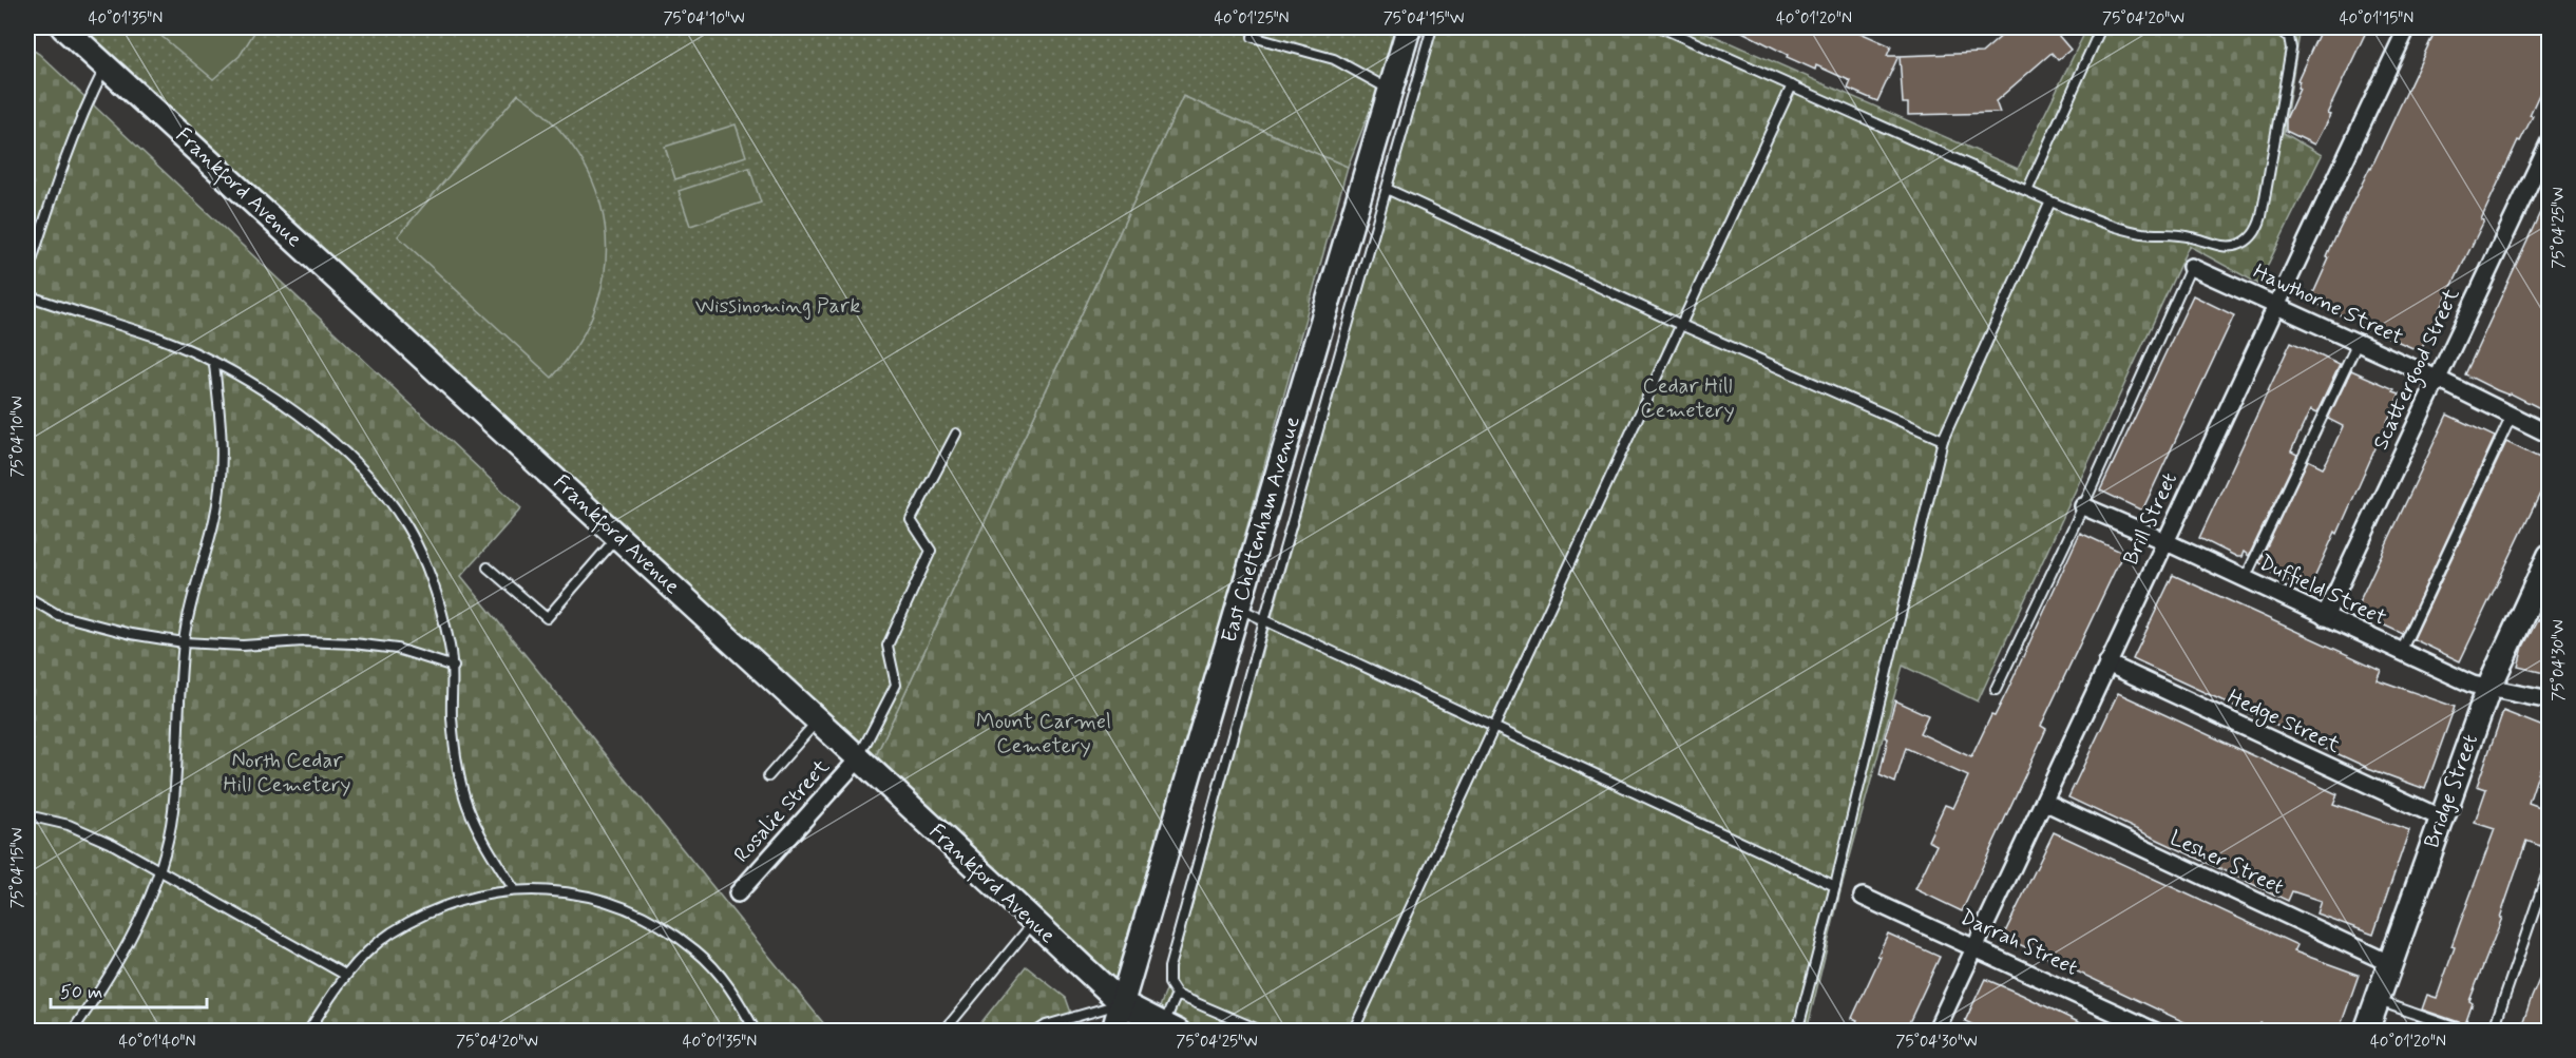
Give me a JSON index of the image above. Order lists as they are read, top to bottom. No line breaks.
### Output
{"streets":{"main road":["Frankford Avenue","East Cheltenham Avenue","Bridge Street"],"street":["Hawthorne Street","Scattergood Street","Brill Street","Duffield Street","Hedge Street","Rosalie Street","Lesher Street","Darrah Street"]},"crossings":[["Frankford Avenue","East Cheltenham Avenue"],["Frankford Avenue","Rosalie Street"],["Hawthorne Street","Scattergood Street"],["Hawthorne Street","Brill Street"],["Scattergood Street","Duffield Street"],["Brill Street","Duffield Street"],["Brill Street","Hedge Street"],["Brill Street","Lesher Street"],["Brill Street","Darrah Street"],["Duffield Street","Bridge Street"],["Hedge Street","Bridge Street"],["Bridge Street","Lesher Street"]],"parks":["Wissinoming Park","Cedar Hill Cemetery","Mount Carmel Cemetery","North Cedar Hill Cemetery"],"scale_bar":"50 m","coordinates":["40°01'35\"N","75°04'10\"W","40°01'25\"N","75°04'15\"W","40°01'20\"N","75°04'20\"W","40°01'15\"N","75°04'25\"W","75°04'30\"W","40°01'40\"N"]}
